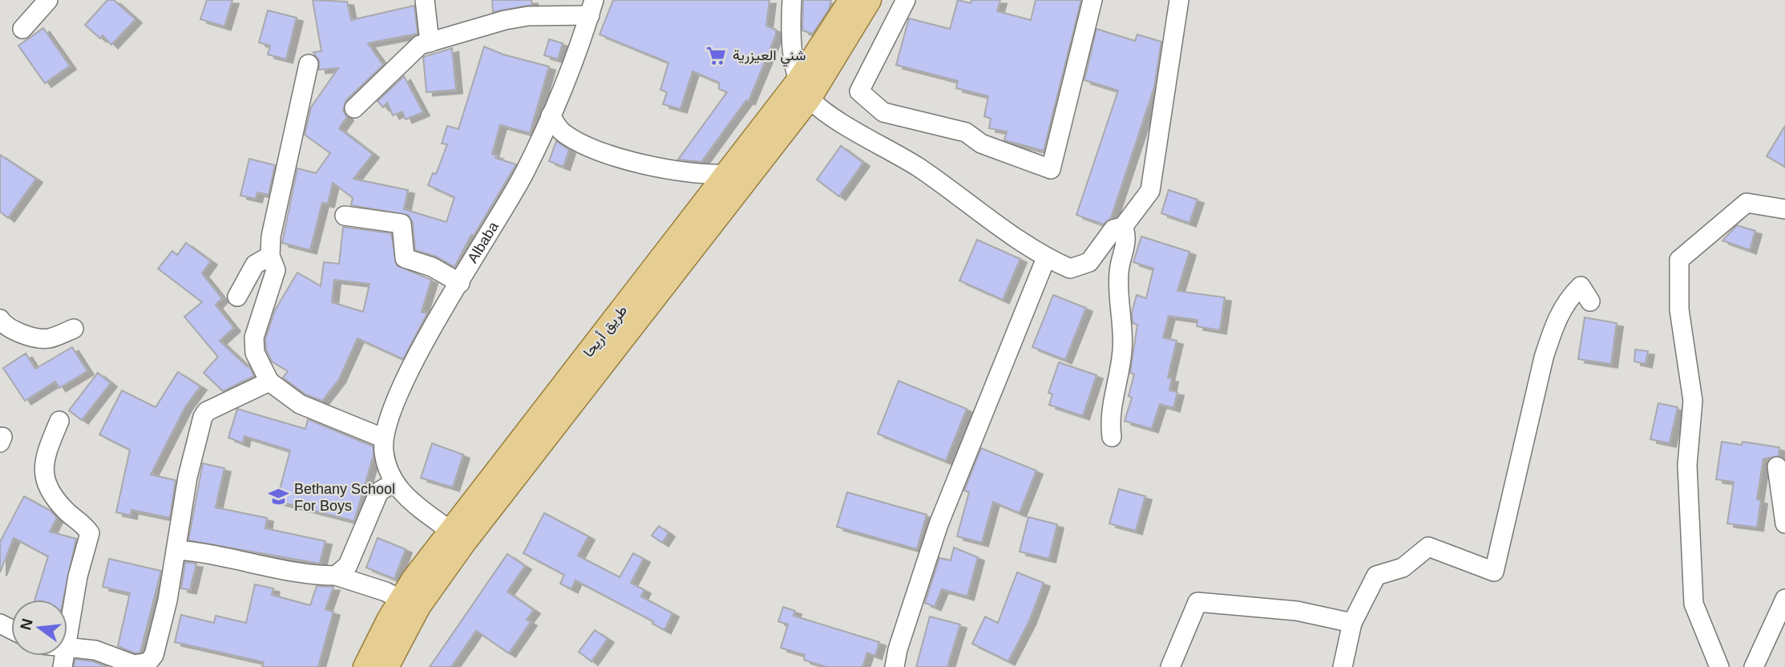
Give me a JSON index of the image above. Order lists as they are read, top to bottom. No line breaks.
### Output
{"streets":{"main road":["طريق أريحا"],"street":["Albaba"]},"places":{"supermarket":["شني العيزرية"],"school or university":["Bethany School For Boys"]},"north":"left"}
